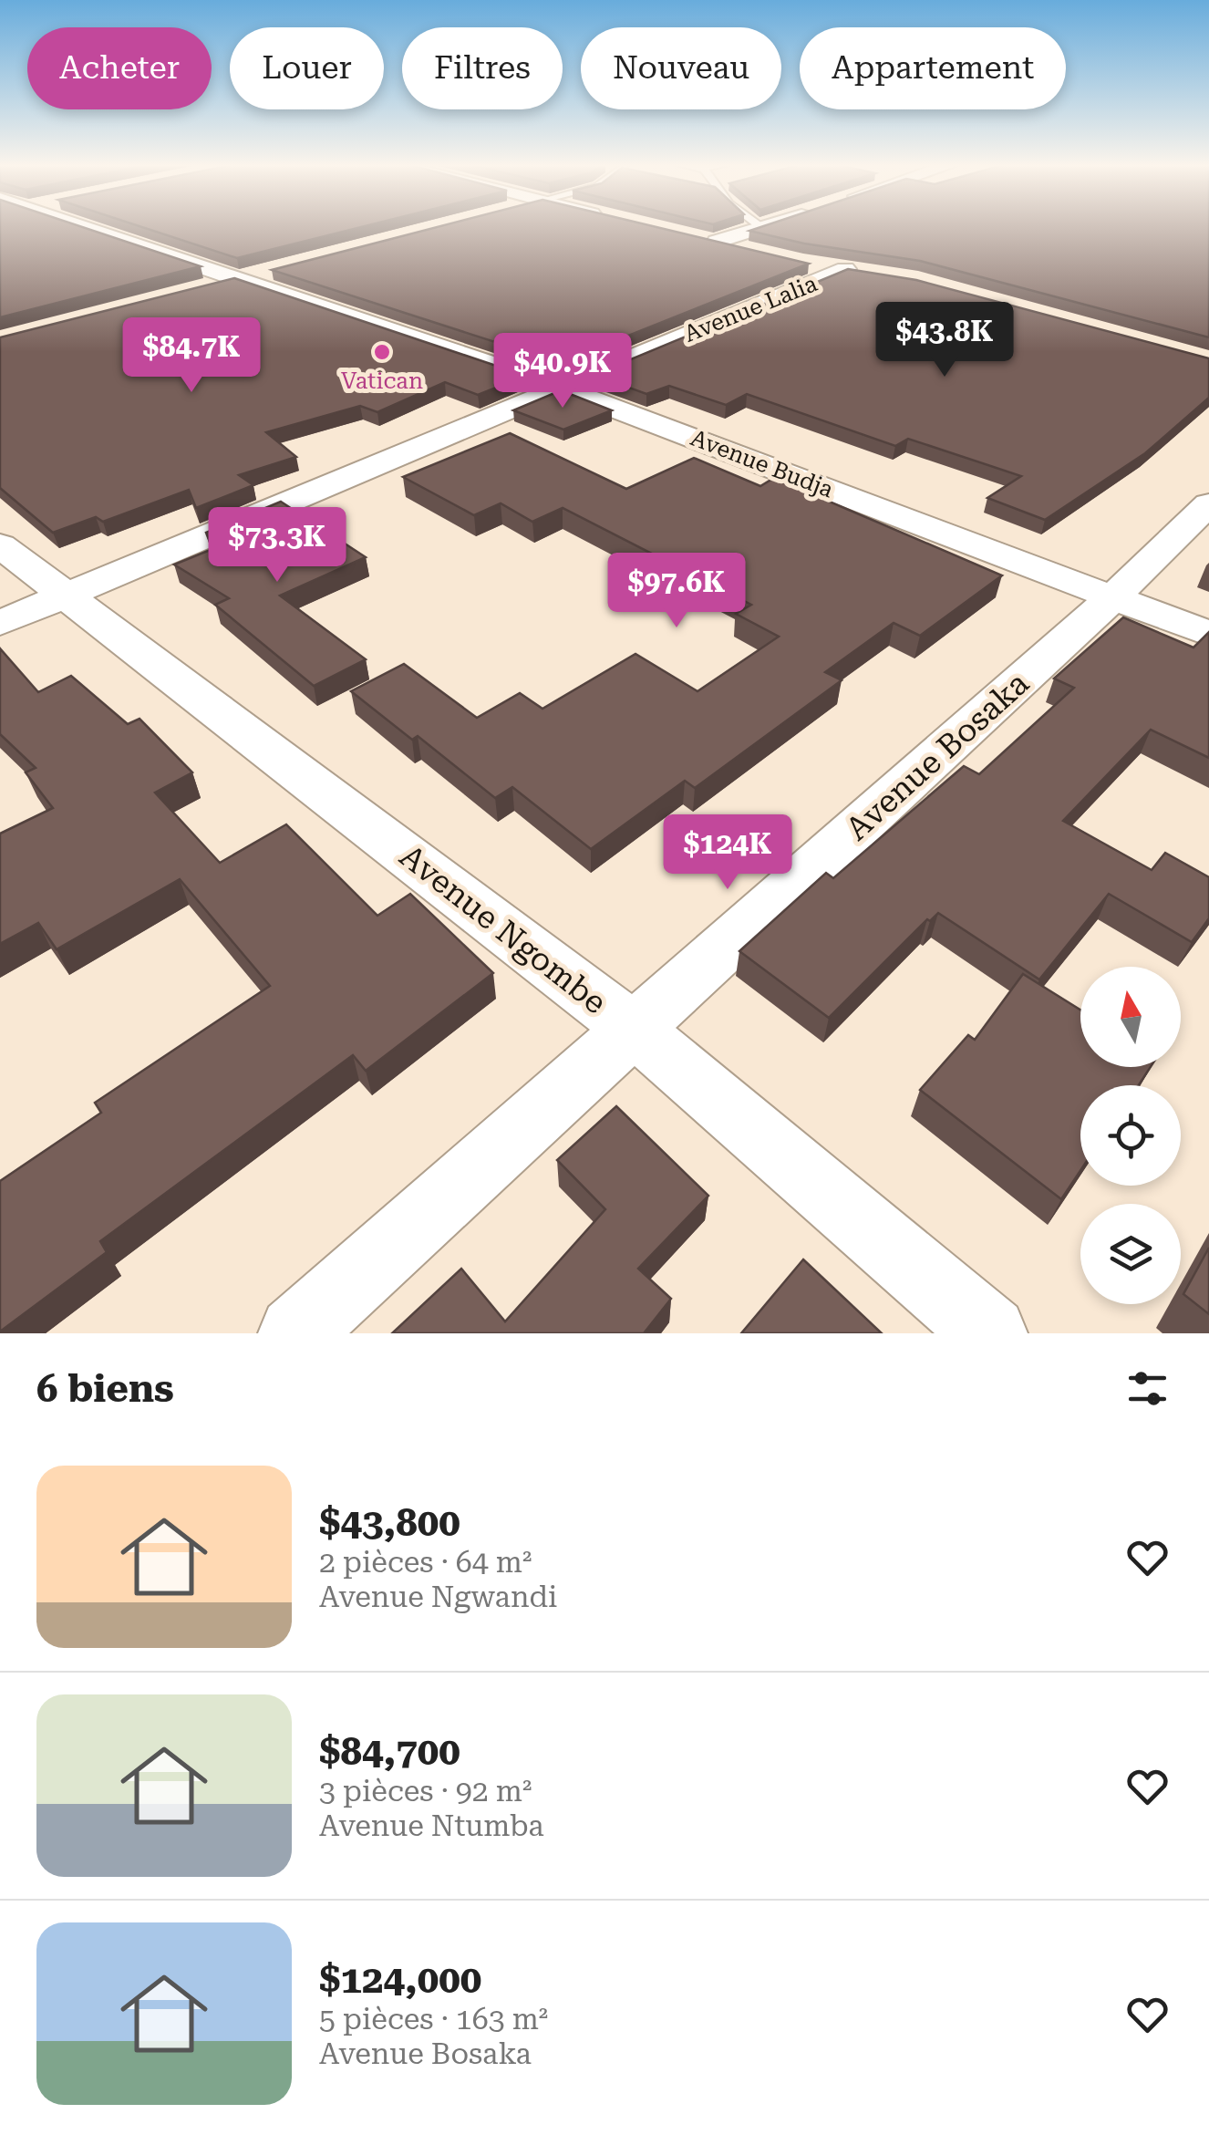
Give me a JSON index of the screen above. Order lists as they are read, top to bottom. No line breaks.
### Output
{"streets":{"street":["Avenue Lalia","Avenue Budja","Avenue Bosaka","Avenue Ngombe"]},"crossings":[["Avenue Lalia","Avenue Budja"],["Avenue Lalia","Avenue Ngombe"],["Avenue Budja","Avenue Bosaka"],["Avenue Bosaka","Avenue Ngombe"]],"places":["Vatican"],"north":"top","page":{"chip":["Acheter","Louer","Filtres","Nouveau","Appartement"],"price":["$43.8K","$84.7K","$40.9K","$73.3K","$97.6K","$124K"],"heading":"6 biens","list":[{"name":"$43,800","note":"2 pièces · 64 m² · Avenue Ngwandi"},{"name":"$84,700","note":"3 pièces · 92 m² · Avenue Ntumba"},{"name":"$124,000","note":"5 pièces · 163 m² · Avenue Bosaka"}]}}
